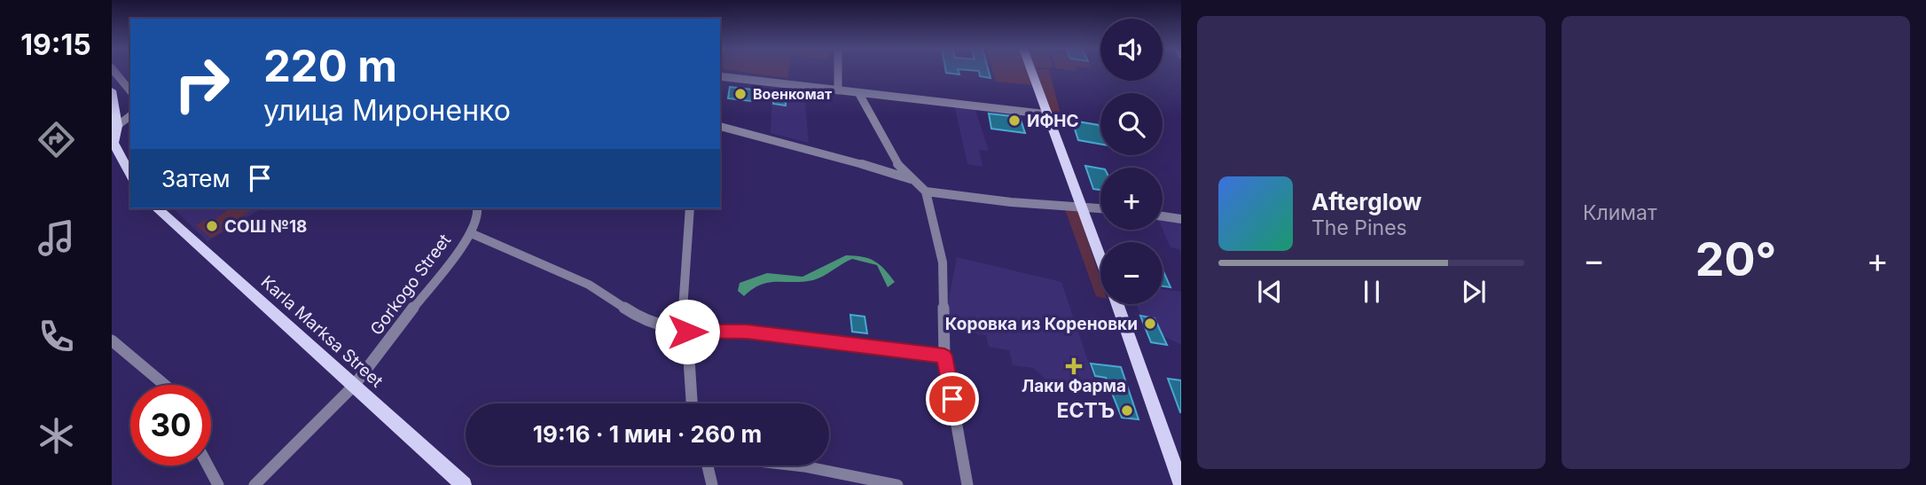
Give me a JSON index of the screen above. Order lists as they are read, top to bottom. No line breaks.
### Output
{"streets":{"main road":["Karla Marksa Street"],"street":["Gorkogo Street"]},"crossings":[["Gorkogo Street","Karla Marksa Street"]],"places":{"other":["Военкомат","ИФНС","СОШ №18","Коровка из Кореновки","ЕСТЪ"],"health":["Лаки Фарма"]},"page":{"tabs":"19:15","tile":"Климат","map_buttons":["+","−"],"turn":["220 m","улица Мироненко"],"then":"Затем","song":["Afterglow","The Pines"],"heat":["−","20°","+"],"limit":"30","trip":"19:16 · 1 мин · 260 m"}}
